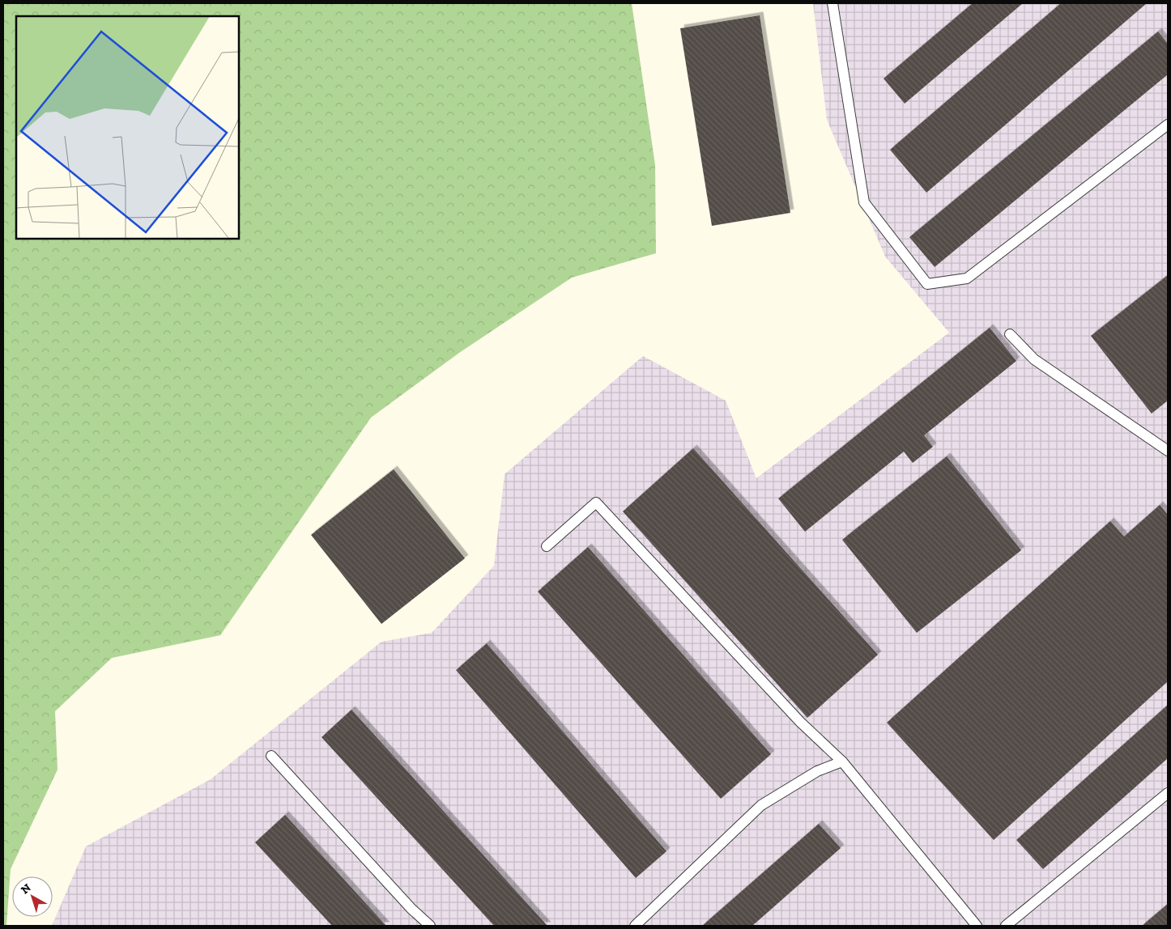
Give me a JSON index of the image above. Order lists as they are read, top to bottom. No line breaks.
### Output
{"north":"top left"}
